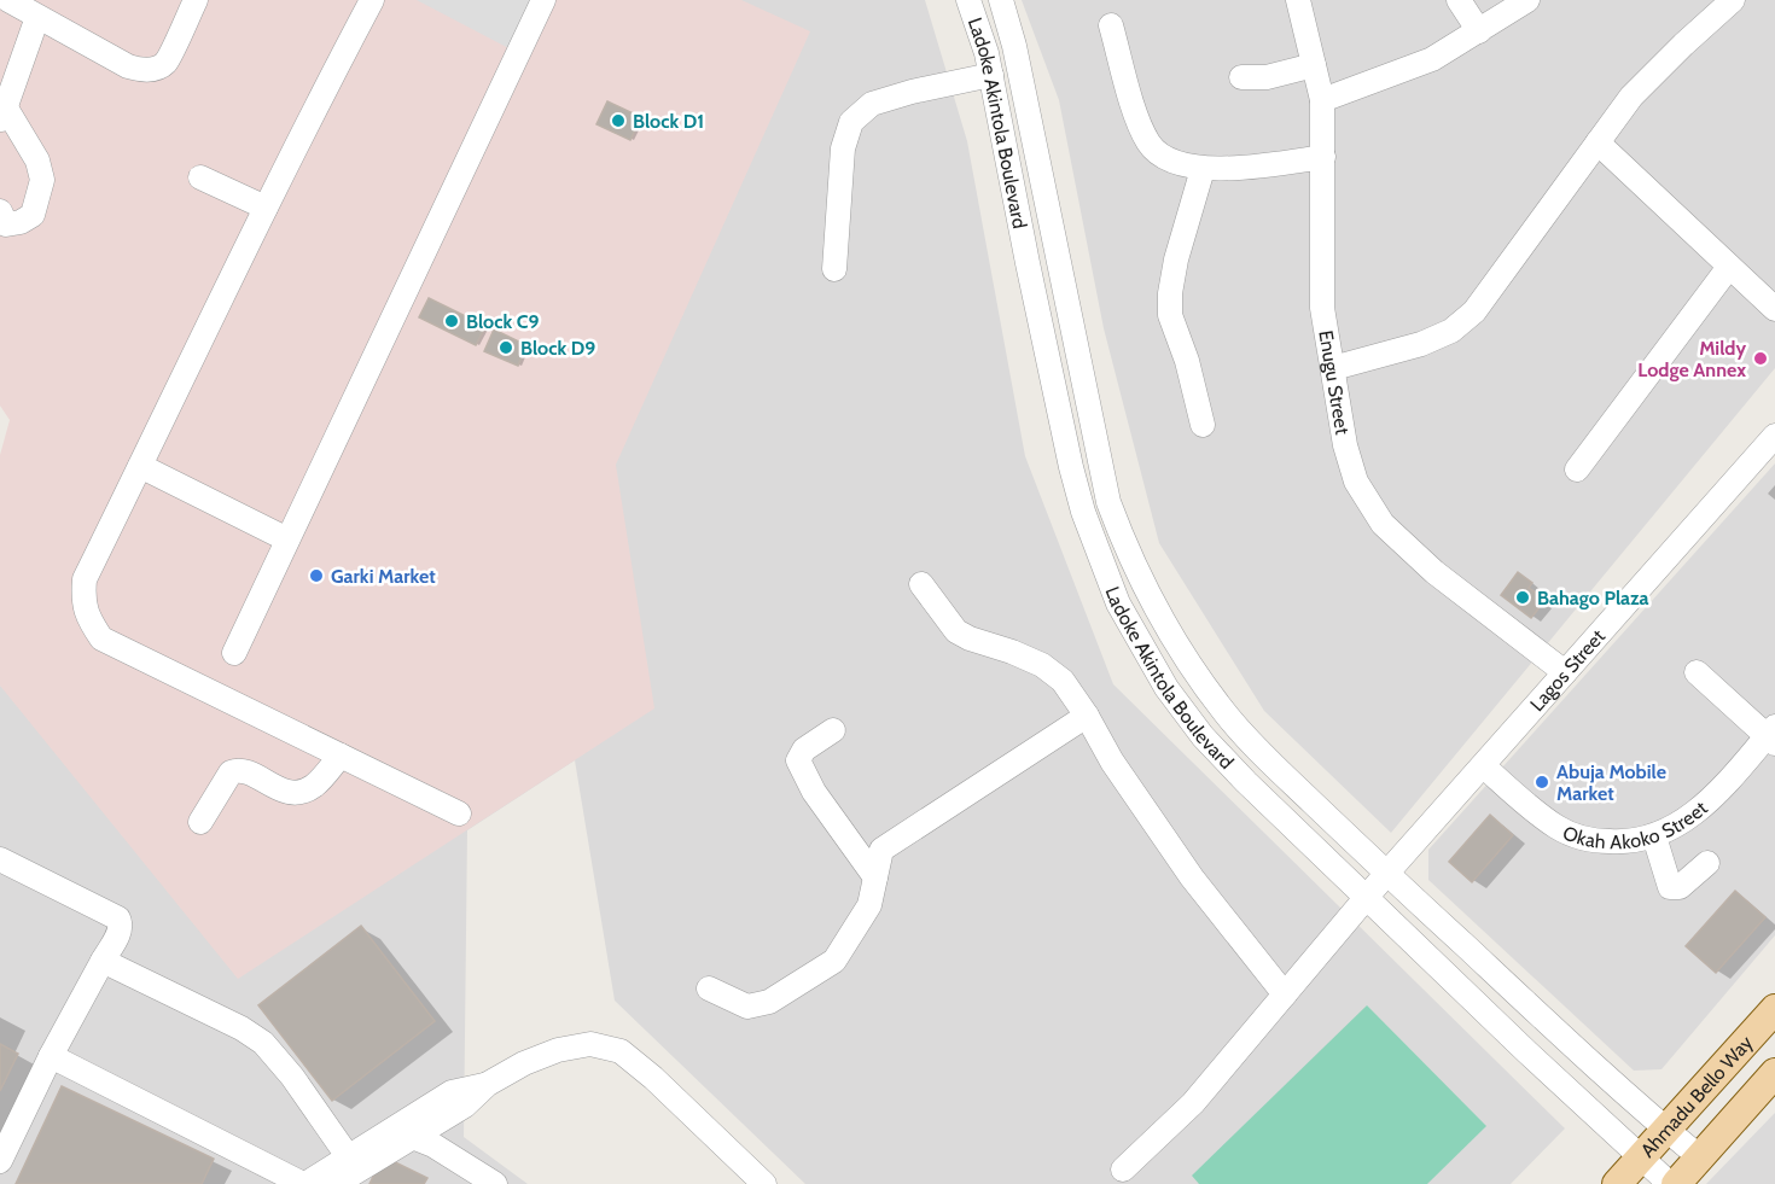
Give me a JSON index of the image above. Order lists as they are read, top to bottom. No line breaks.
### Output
{"streets":{"main road":["Ahmadu Bello Way"],"street":["Ladoke Akintola Boulevard","Enugu Street","Lagos Street","Okah Akoko Street"]},"crossings":[["Ladoke Akintola Boulevard","Lagos Street"],["Ladoke Akintola Boulevard","Ahmadu Bello Way"],["Enugu Street","Lagos Street"],["Lagos Street","Okah Akoko Street"]],"places":["Block D1","Block C9","Block D9","Mildy Lodge Annex","Garki Market","Bahago Plaza","Abuja Mobile Market"]}
